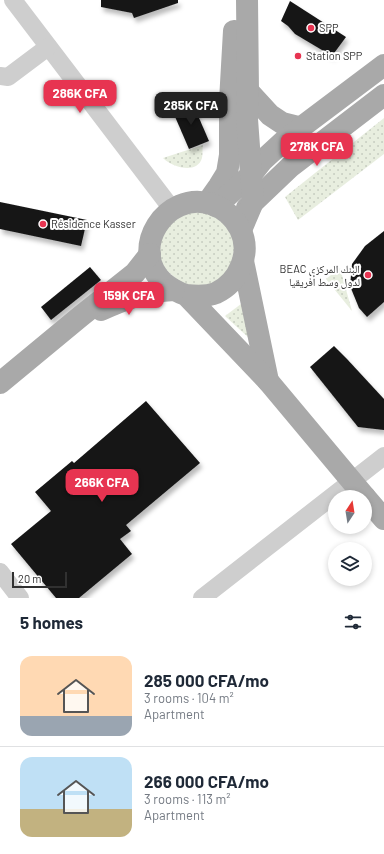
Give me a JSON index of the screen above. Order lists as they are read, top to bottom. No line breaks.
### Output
{"places":["SPP","Station SPP","Résidence Kasser","BEAC البنك المركزي لدول وسط أفريقيا"],"scale_bar":"20 m","north":"top","page":{"price":["286K CFA","285K CFA","278K CFA","159K CFA","266K CFA"],"scale":"20 m","heading":"5 homes","list":[{"name":"285 000 CFA/mo","note":"3 rooms · 104 m² · Apartment"},{"name":"266 000 CFA/mo","note":"3 rooms · 113 m² · Apartment"}]}}
